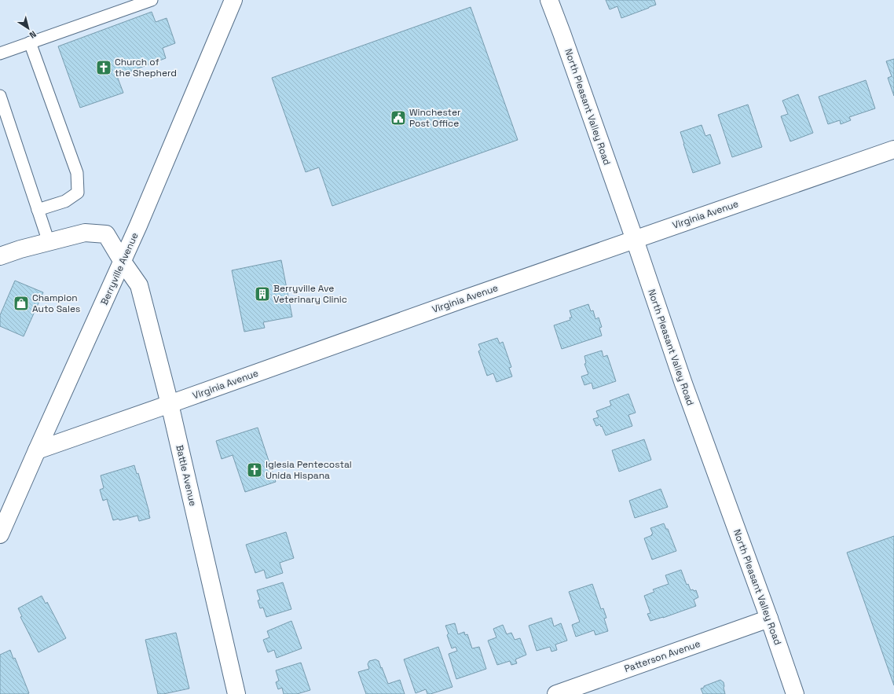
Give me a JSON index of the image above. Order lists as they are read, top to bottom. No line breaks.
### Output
{"streets":{"street":["North Pleasant Valley Road","Virginia Avenue","Berryville Avenue","Battle Avenue","Patterson Avenue"]},"crossings":[["North Pleasant Valley Road","Virginia Avenue"],["North Pleasant Valley Road","Patterson Avenue"],["Virginia Avenue","Berryville Avenue"],["Virginia Avenue","Battle Avenue"],["Berryville Avenue","Battle Avenue"]],"places":{"church":["Church of the Shepherd","Iglesia Pentecostal Unida Hispana"],"public building":["Winchester Post Office"],"building":["Berryville Ave Veterinary Clinic"],"shop":["Champion Auto Sales"]},"north":"bottom right"}
